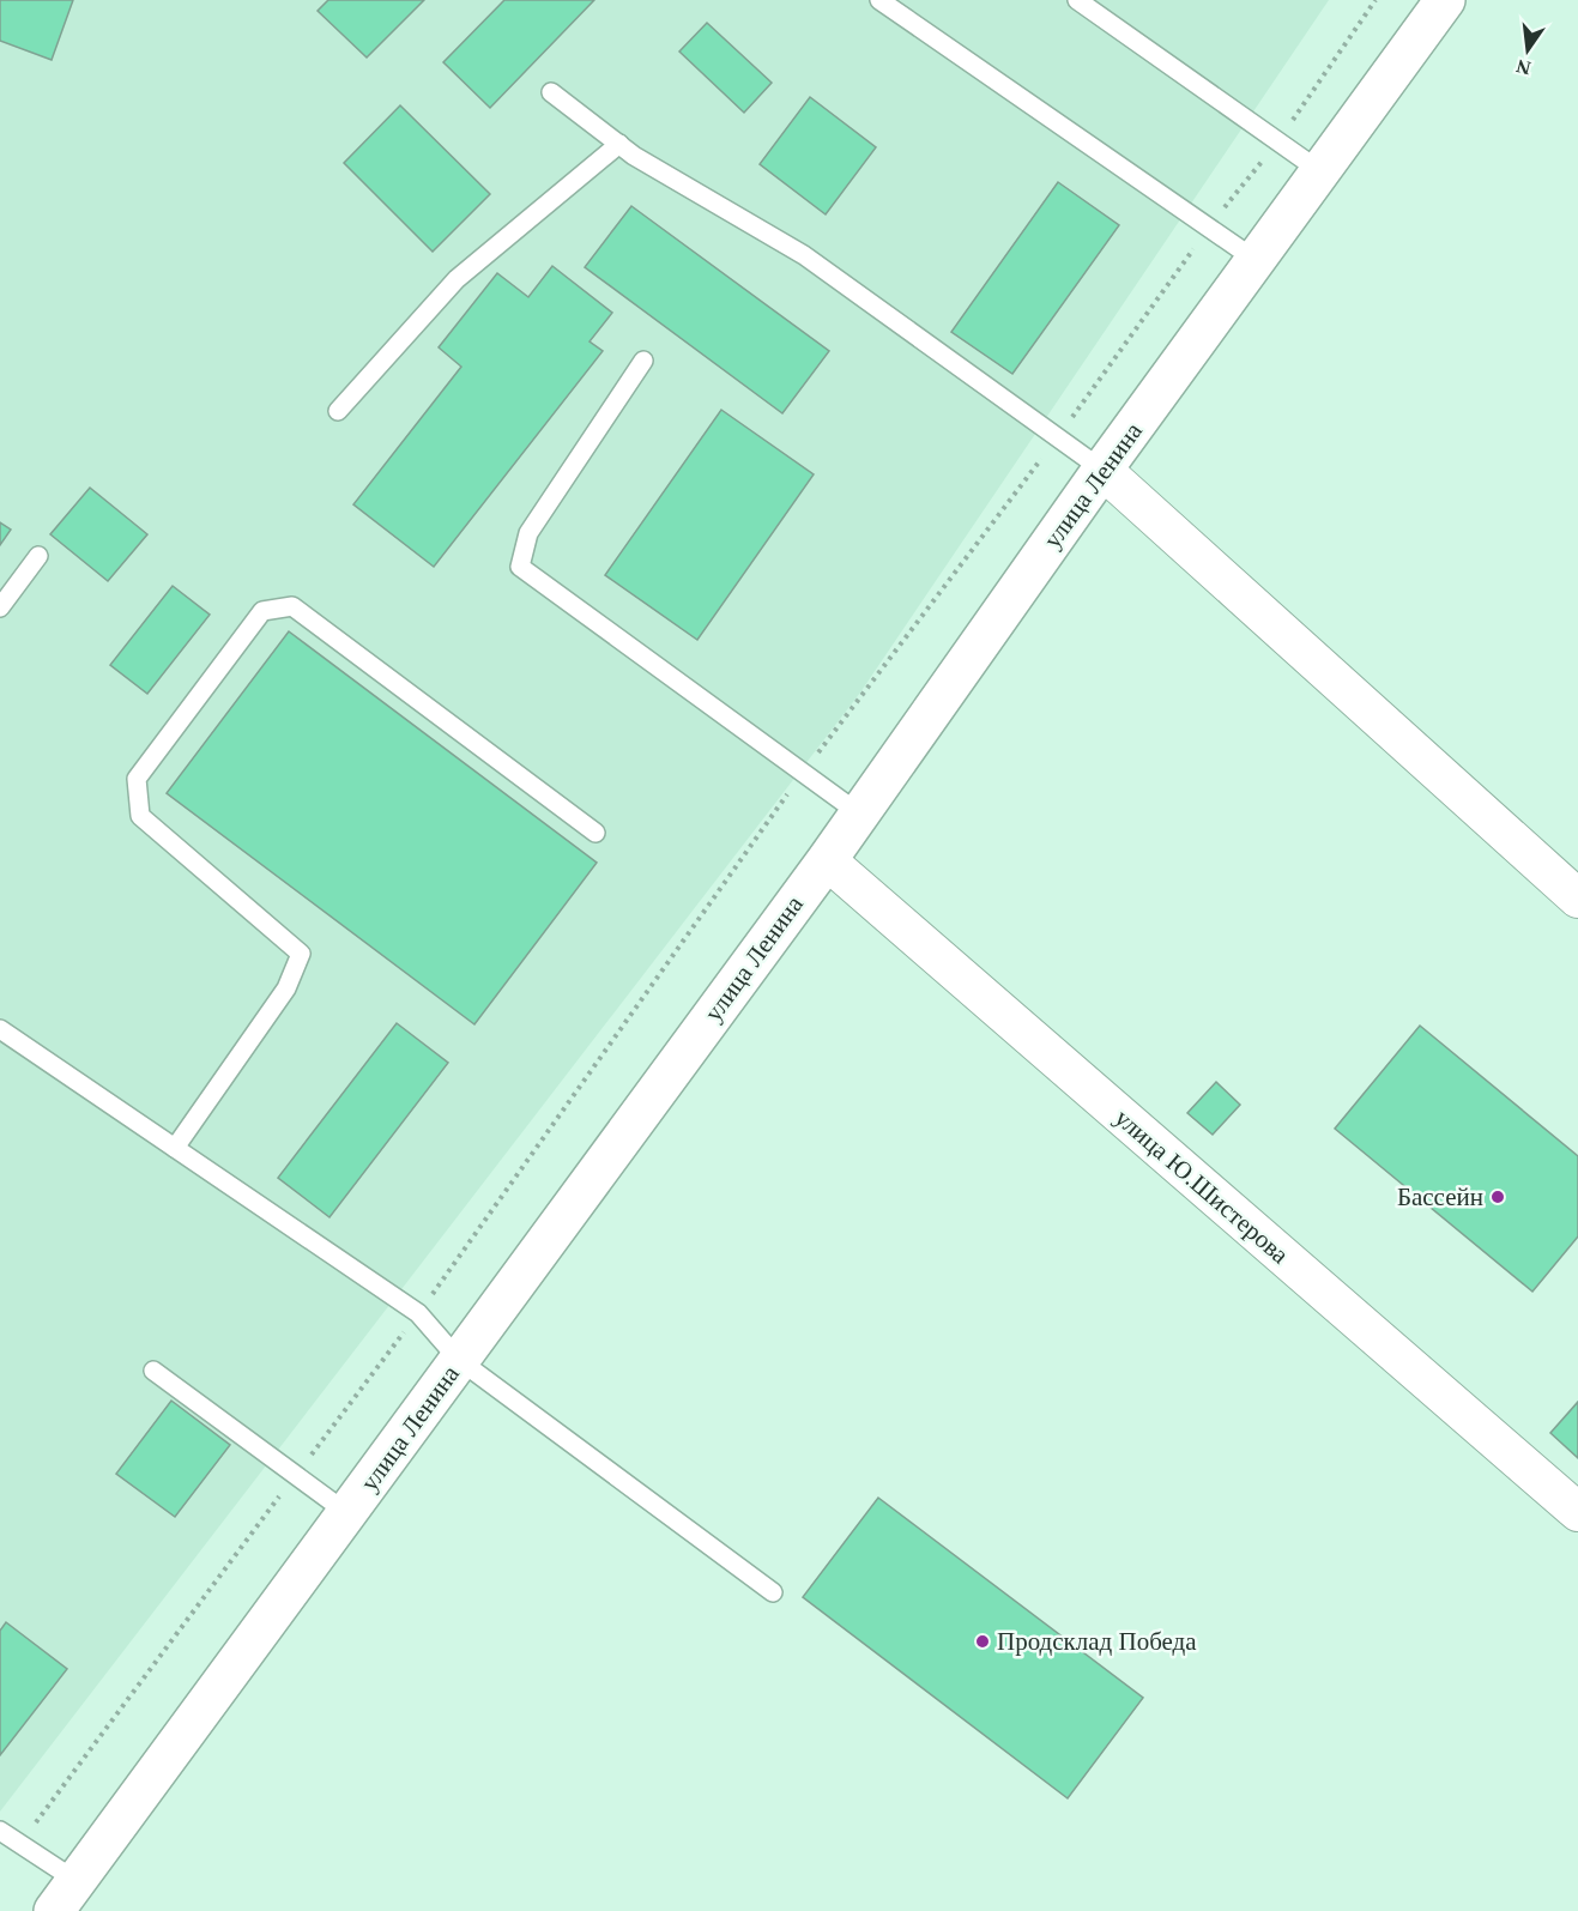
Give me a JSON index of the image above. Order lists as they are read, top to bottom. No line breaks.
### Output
{"streets":{"main road":["улица Ленина"],"street":["улица Ю.Шистерова"]},"crossings":[["улица Ленина","улица Ю.Шистерова"]],"places":["Бассейн","Продсклад Победа"],"north":"bottom"}
